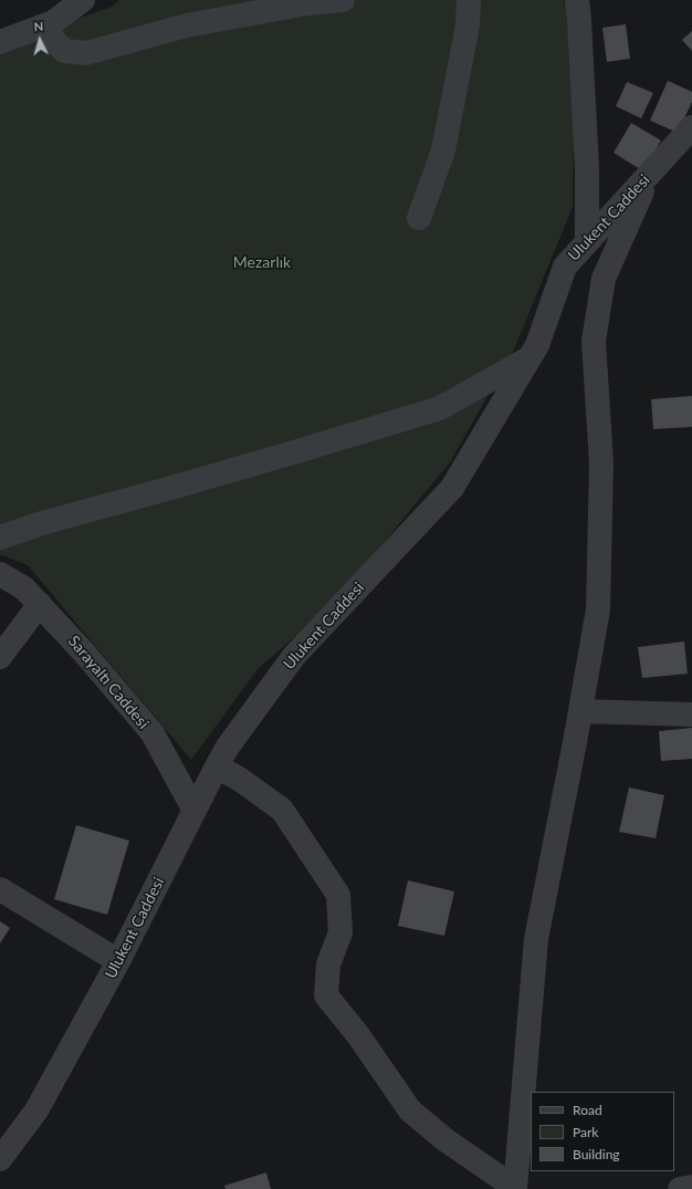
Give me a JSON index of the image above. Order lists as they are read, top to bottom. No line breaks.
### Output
{"streets":{"street":["Ulukent Caddesi","Sarayaltı Caddesi"]},"crossings":[["Ulukent Caddesi","Sarayaltı Caddesi"]],"parks":["Mezarlık"],"legend":["Road","Park","Building"],"north":"top"}
